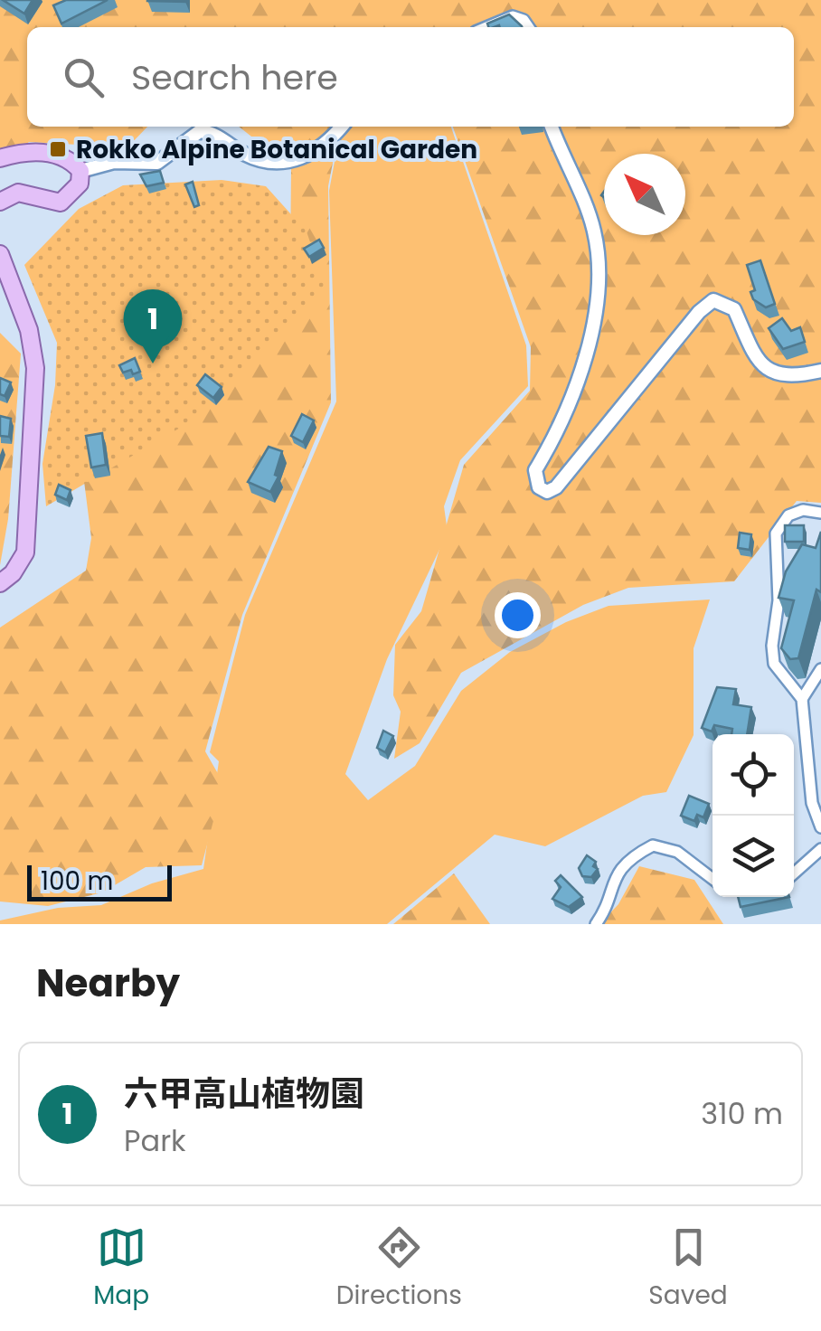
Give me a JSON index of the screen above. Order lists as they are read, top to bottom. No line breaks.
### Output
{"places":{"transit":["Rokko Alpine Botanical Garden"]},"scale_bar":"100 m","north":"top left","page":{"search":"Search here","pins":"1","scale":"100 m","heading":"Nearby","list":[{"mark":"1","name":"六甲高山植物園","note":"Park","value":"310 m"}],"nav":["Map","Directions","Saved"]}}
